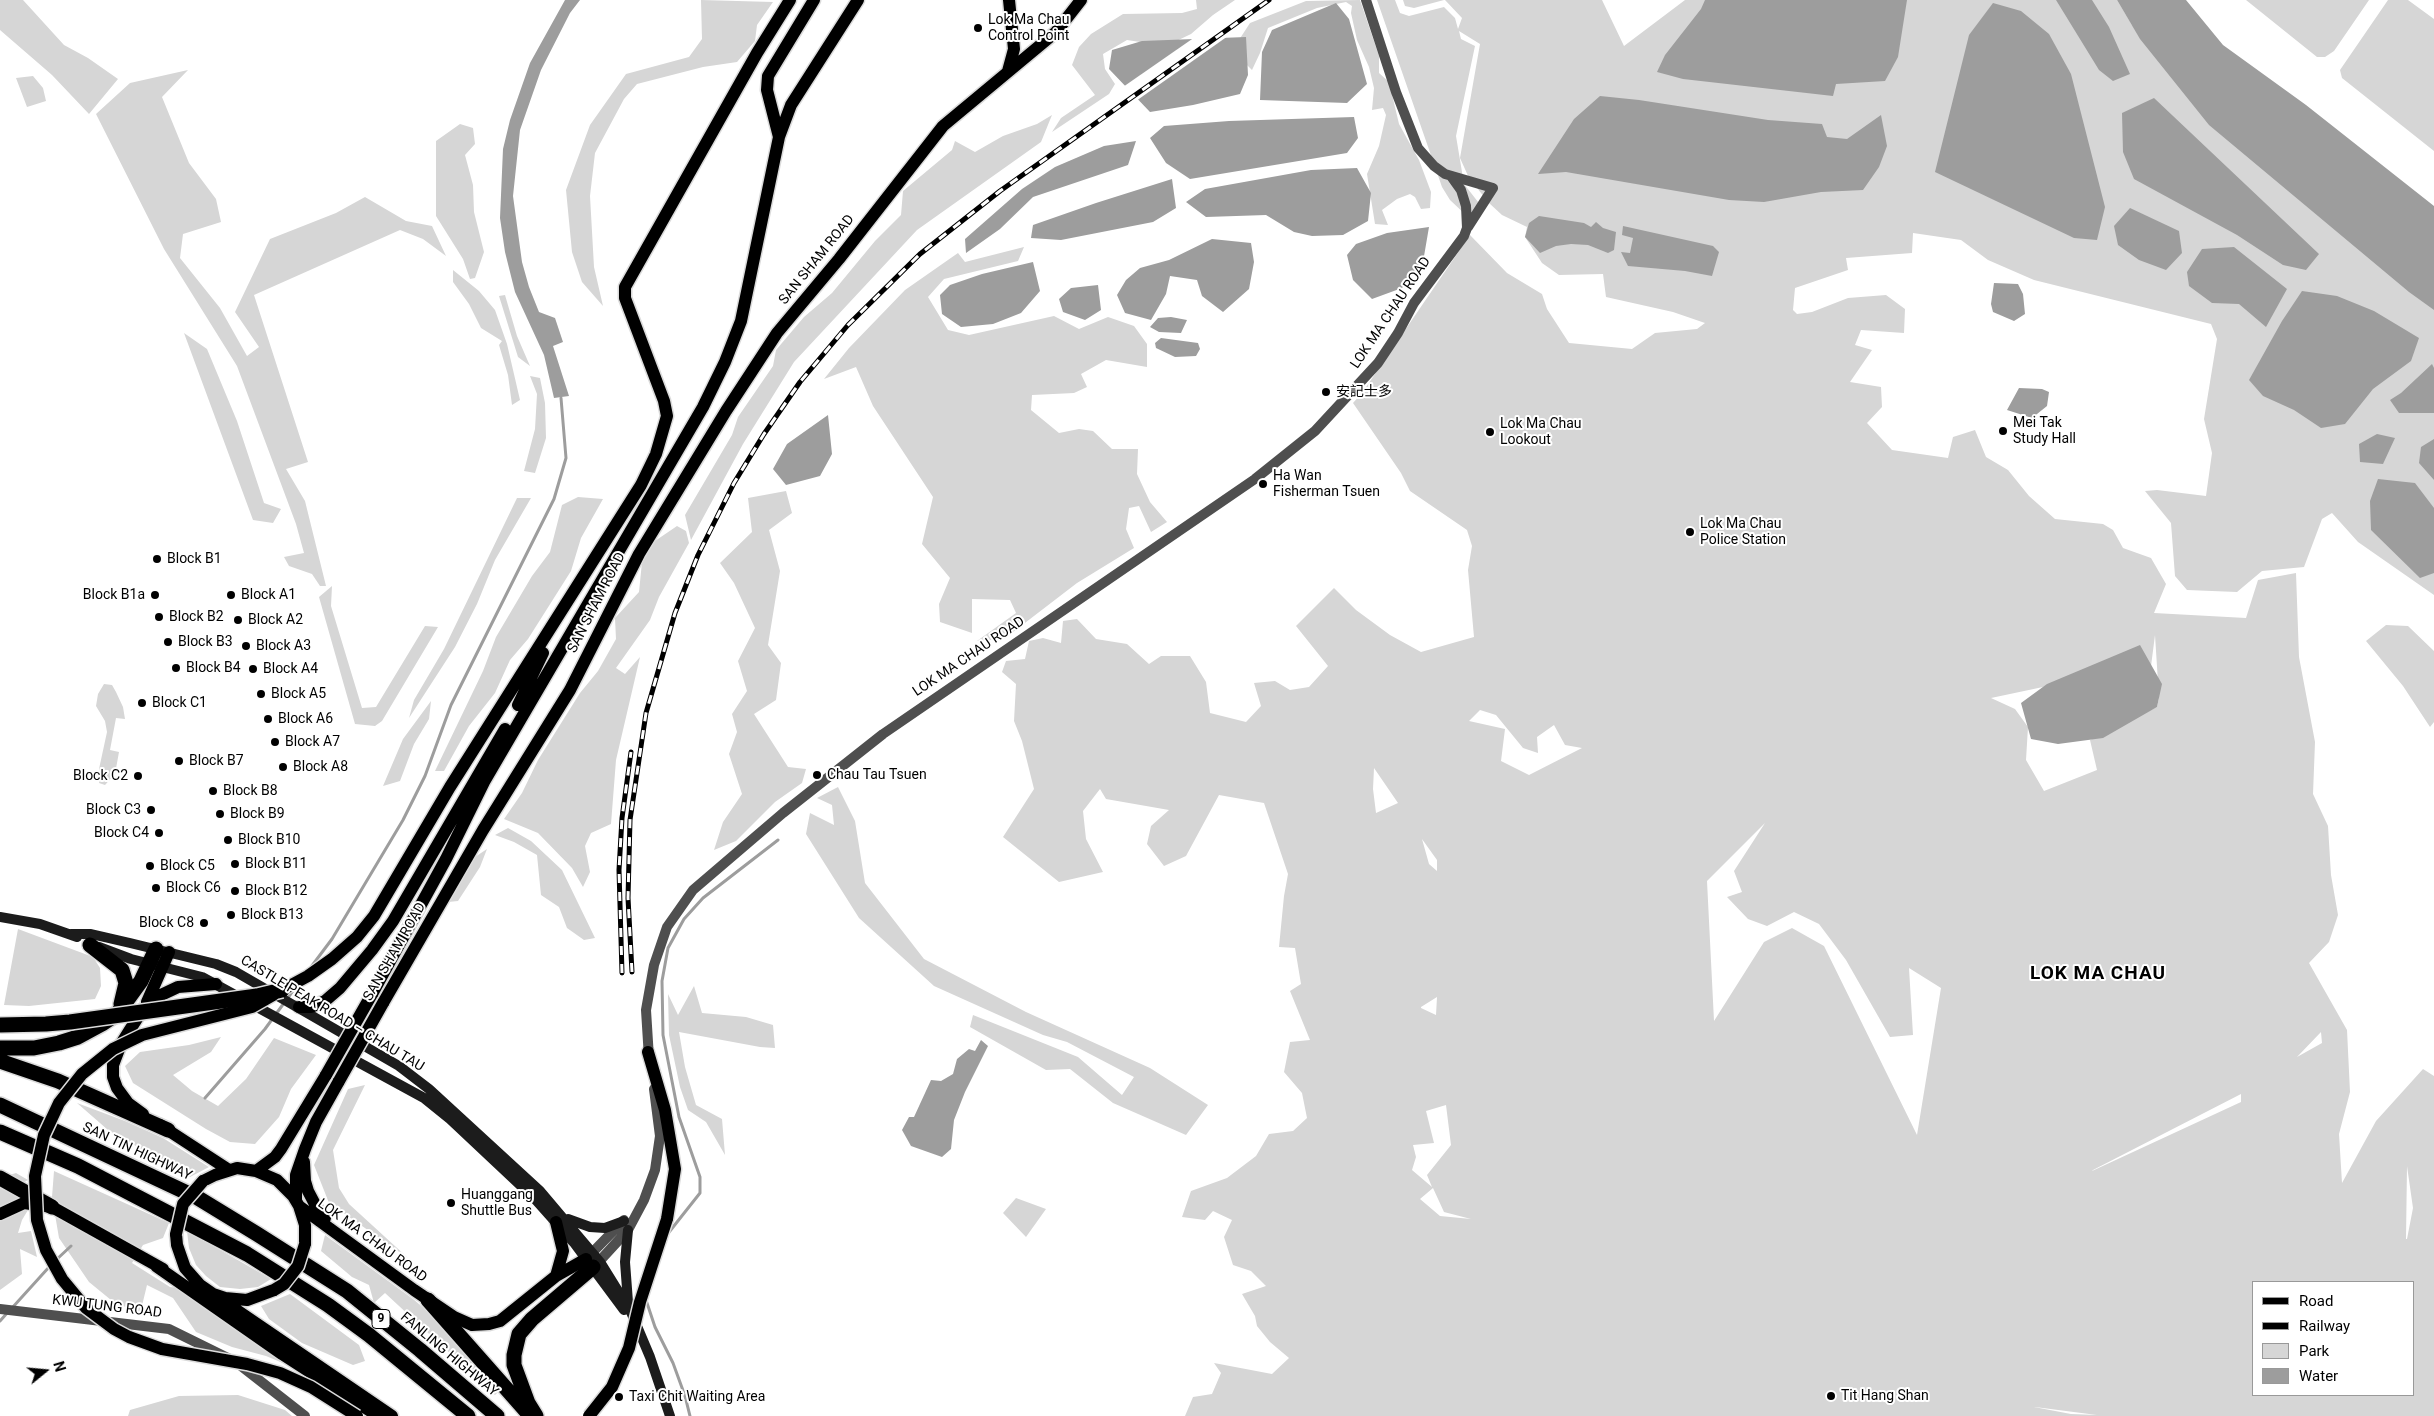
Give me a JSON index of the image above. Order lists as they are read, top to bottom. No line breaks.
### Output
{"streets":{"highway":["SAN TIN HIGHWAY","9","FANLING HIGHWAY"],"main road":["SAN SHAM ROAD","LOK MA CHAU ROAD","CASTLE PEAK ROAD – CHAU TAU"],"street":["KWU TUNG ROAD"]},"crossings":[["SAN SHAM ROAD","LOK MA CHAU ROAD"],["SAN SHAM ROAD","CASTLE PEAK ROAD – CHAU TAU"],["LOK MA CHAU ROAD","CASTLE PEAK ROAD – CHAU TAU"],["SAN TIN HIGHWAY","FANLING HIGHWAY"]],"districts":["LOK MA CHAU"],"places":["Lok Ma Chau Control Point","安記士多","Mei Tak Study Hall","Lok Ma Chau Lookout","Ha Wan Fisherman Tsuen","Lok Ma Chau Police Station","Block B1","Block B1a","Block A1","Block B2","Block A2","Block B3","Block A3","Block B4","Block A4","Block A5","Block C1","Block A6","Block A7","Block B7","Block A8","Chau Tau Tsuen","Block C2","Block B8","Block C3","Block B9","Block C4","Block B10","Block B11","Block C5","Block C6","Block B12","Block B13","Block C8","Huanggang Shuttle Bus","Tit Hang Shan","Taxi Chit Waiting Area"],"legend":["Road","Railway","Park","Water"],"north":"right"}
